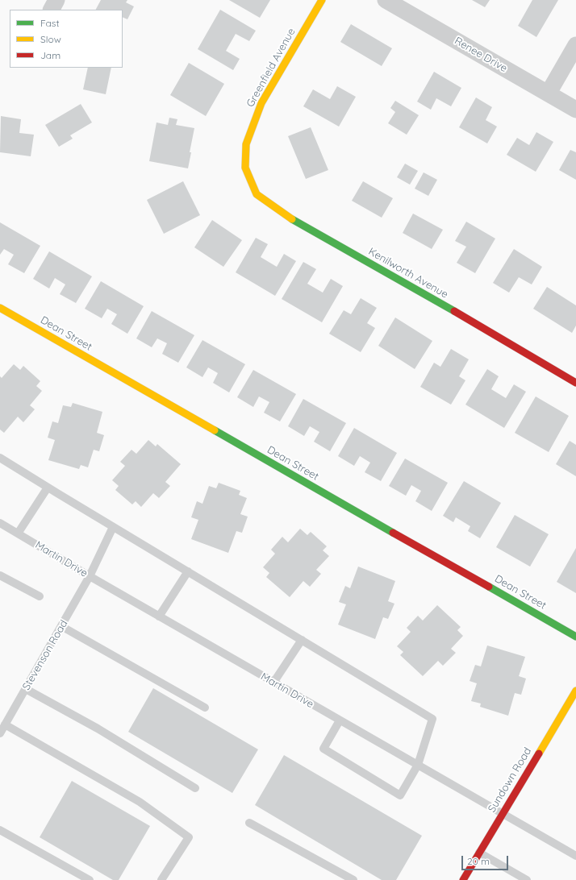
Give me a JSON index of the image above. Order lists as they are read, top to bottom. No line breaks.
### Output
{"streets":{"street":["Renee Drive","Greenfield Avenue","Kenilworth Avenue","Dean Street","Sundown Road"],"lane":["Martin Drive","Stevenson Road"]},"crossings":[["Greenfield Avenue","Kenilworth Avenue"],["Martin Drive","Stevenson Road"],["Martin Drive","Sundown Road"]],"legend":["Fast","Slow","Jam"],"scale_bar":"20 m"}
